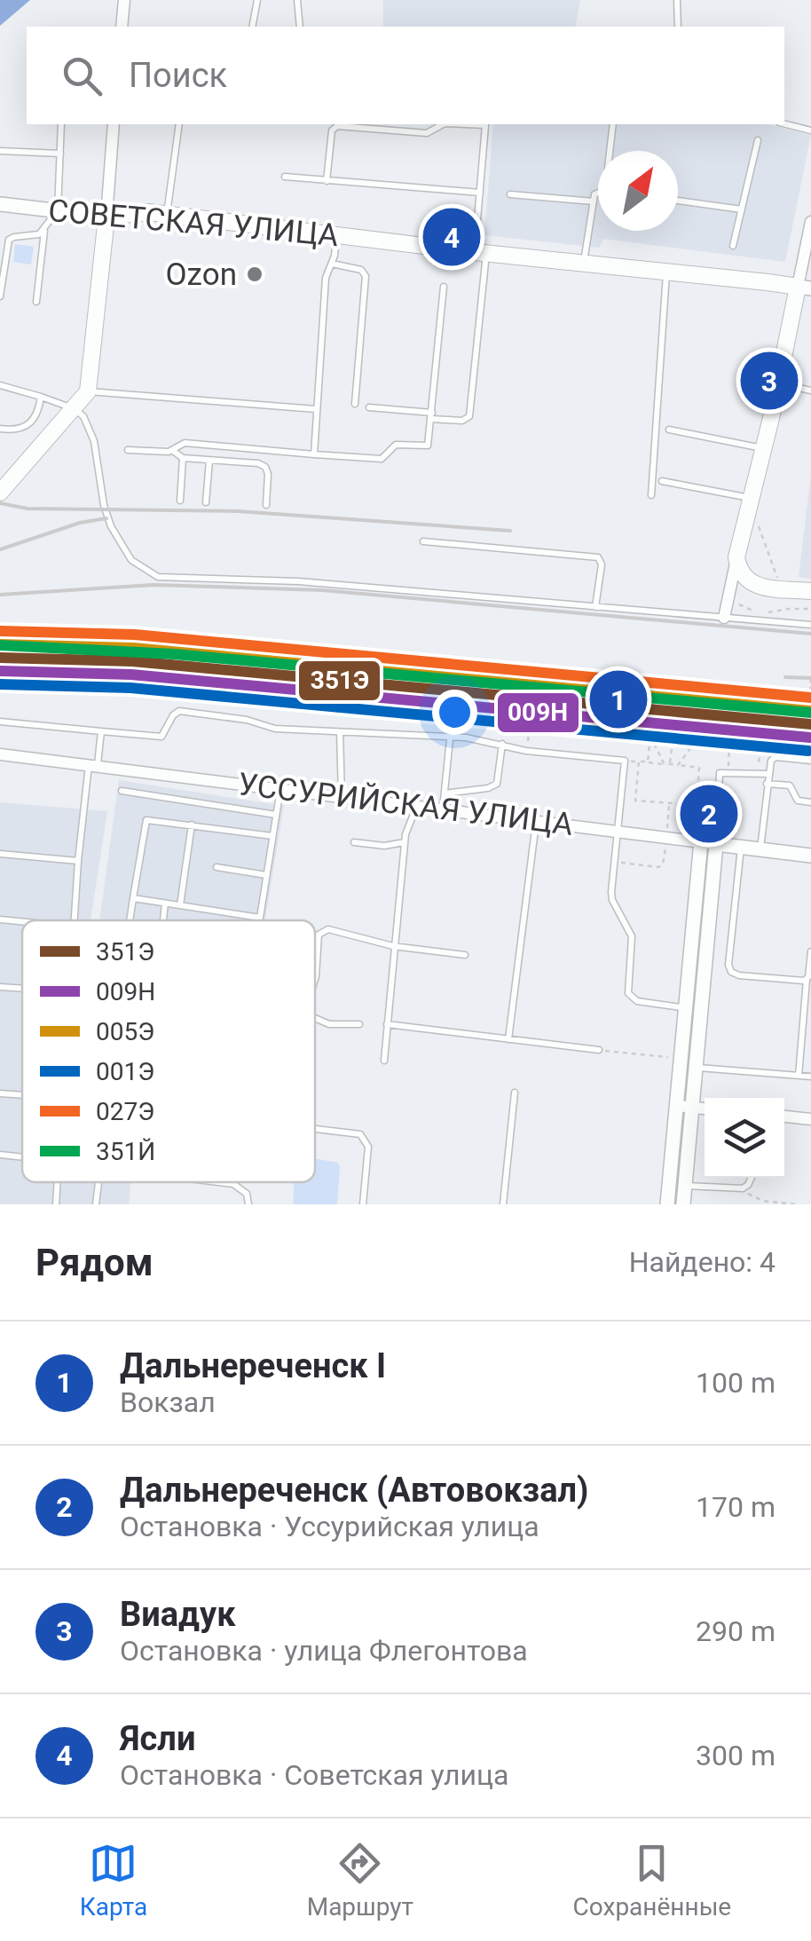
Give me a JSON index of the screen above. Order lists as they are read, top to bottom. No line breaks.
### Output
{"streets":{"main road":["СОВЕТСКАЯ УЛИЦА"],"street":["УССУРИЙСКАЯ УЛИЦА"]},"places":["Ozon"],"lines":["transit line 027Э","transit line 005Э","transit line 351Й","transit line 351Э","transit line 009Н","transit line 001Э"],"legend":["351Э","009Н","005Э","001Э","027Э","351Й"],"north":"top right","page":{"search":"Поиск","pins":["4","3","1","2"],"heading":["Рядом","Найдено: 4"],"list":[{"mark":"1","name":"Дальнереченск I","note":"Вокзал","value":"100 m"},{"mark":"2","name":"Дальнереченск (Автовокзал)","note":"Остановка · Уссурийская улица","value":"170 m"},{"mark":"3","name":"Виадук","note":"Остановка · улица Флегонтова","value":"290 m"},{"mark":"4","name":"Ясли","note":"Остановка · Советская улица","value":"300 m"}],"nav":["Карта","Маршрут","Сохранённые"]}}
